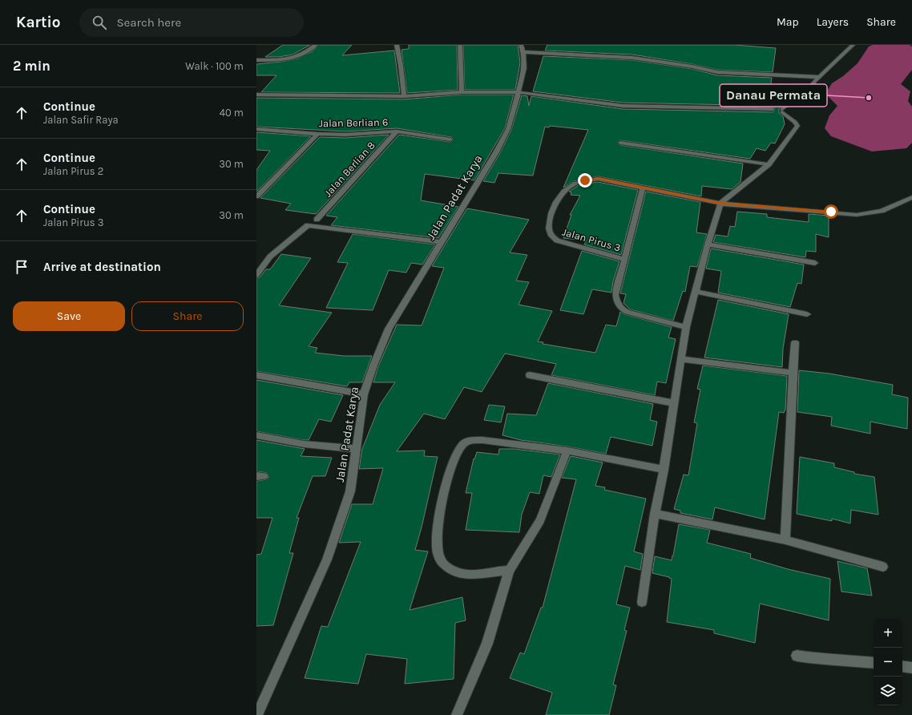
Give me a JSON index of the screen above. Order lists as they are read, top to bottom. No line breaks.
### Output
{"streets":{"street":["Jalan Berlian 6","Jalan Berlian 8","Jalan Padat Karya","Jalan Pirus 3"]},"crossings":[["Jalan Berlian 6","Jalan Berlian 8"]],"places":["Danau Permata"],"page":{"header":"Kartio","search":"Search here","nav":["Map","Layers","Share"],"heading":["2 min","Walk · 100 m"],"list":[["Continue","Jalan Safir Raya","40 m"],["Continue","Jalan Pirus 2","30 m"],["Continue","Jalan Pirus 3","30 m"],"Arrive at destination"],"buttons":["Save","Share"],"map_buttons":["+","−"]}}
